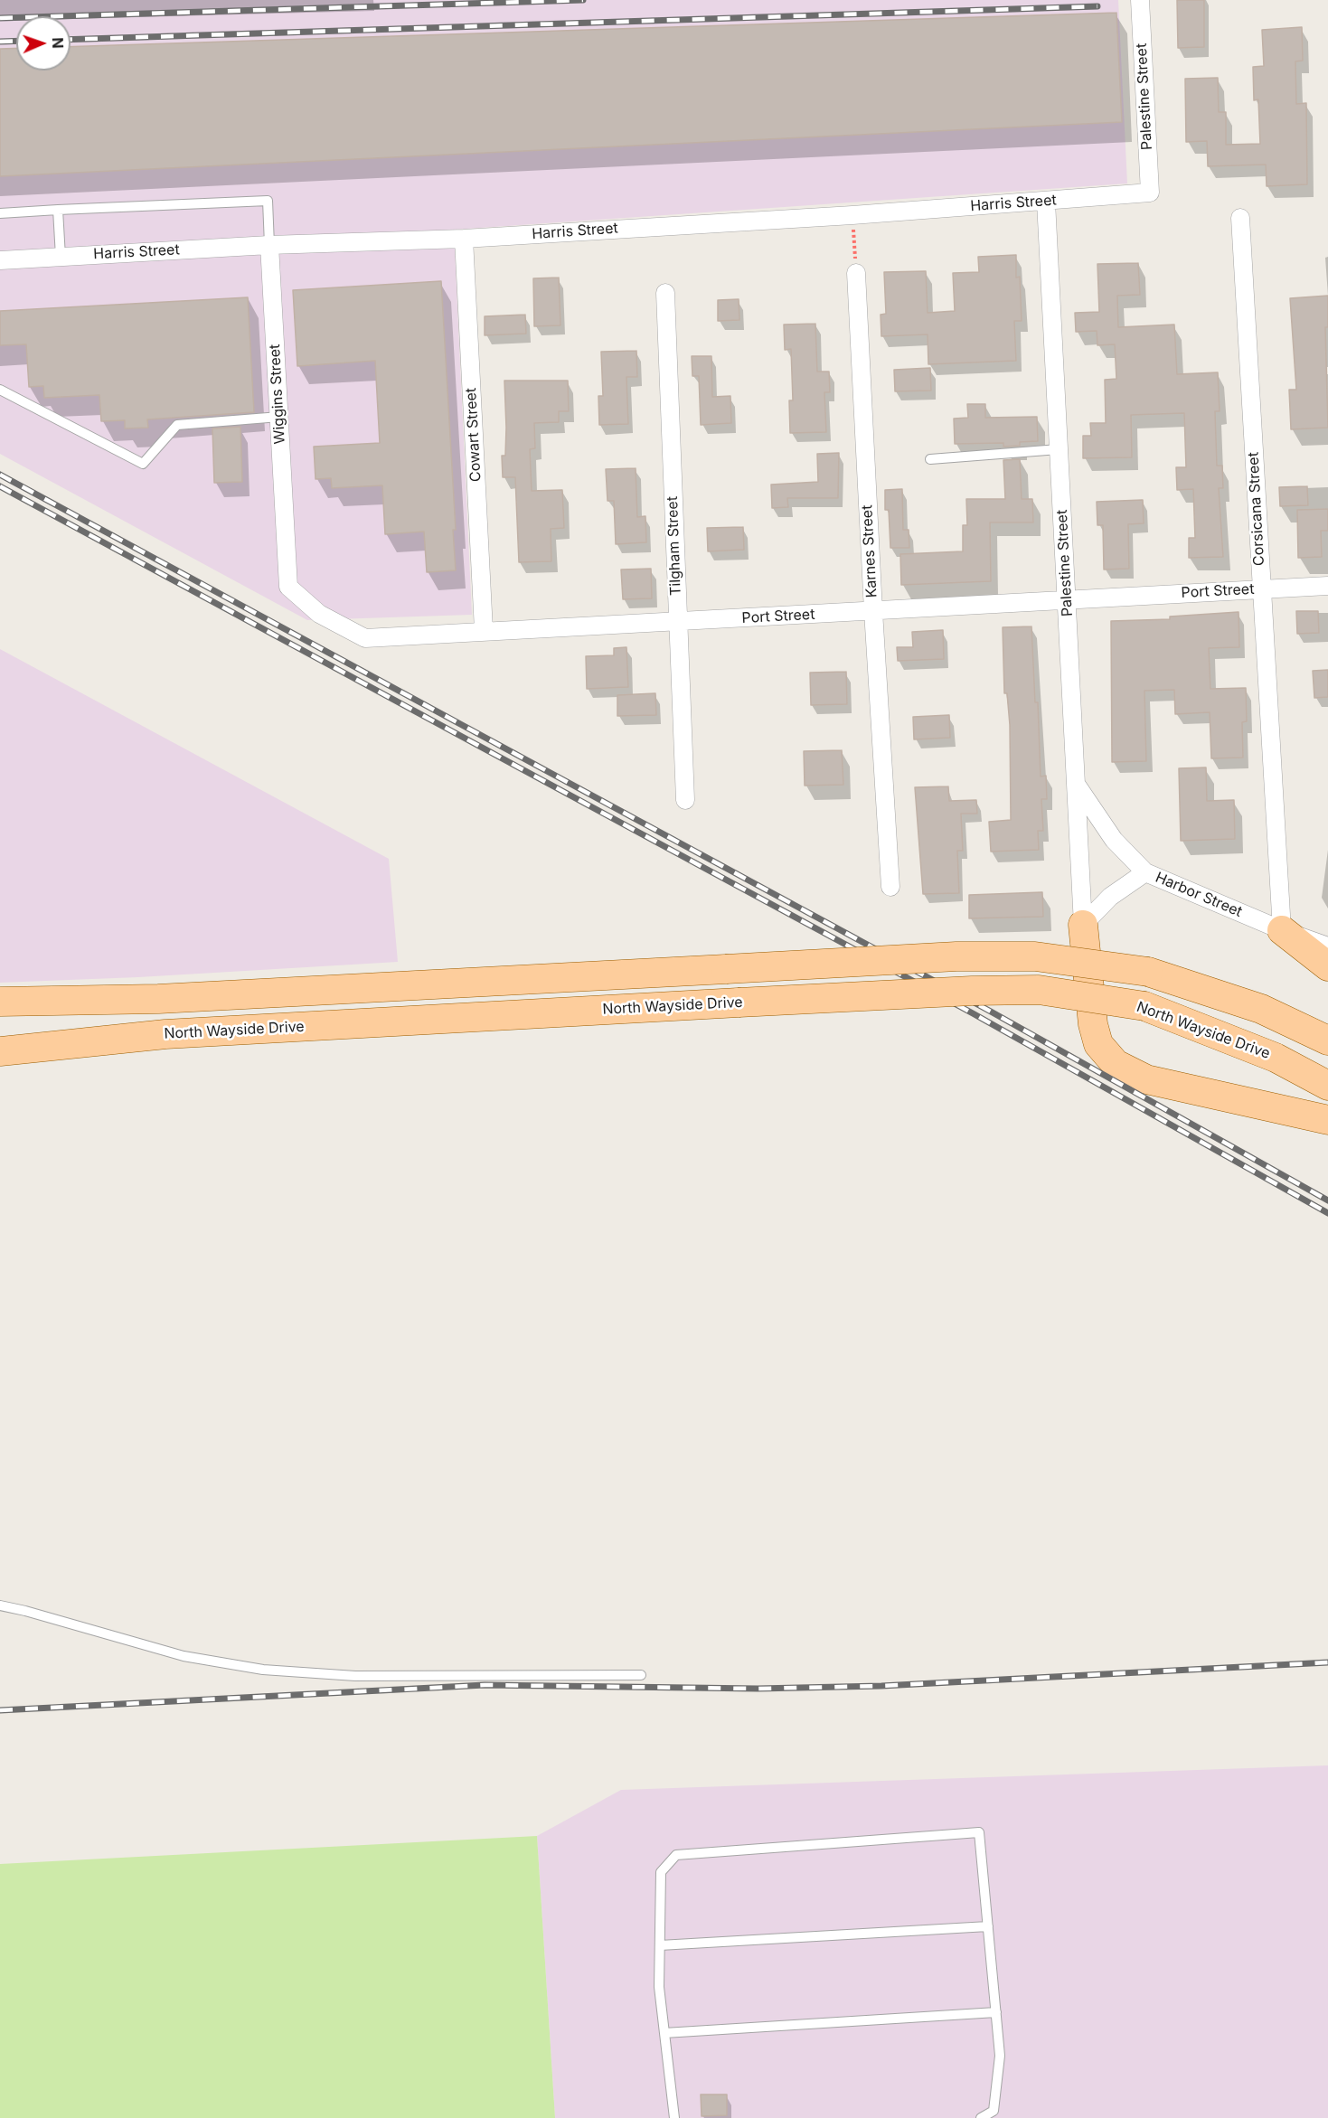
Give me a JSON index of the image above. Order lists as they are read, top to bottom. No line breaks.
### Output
{"streets":{"main road":["North Wayside Drive"],"street":["Palestine Street","Harris Street","Wiggins Street","Cowart Street","Corsicana Street","Tilgham Street","Karnes Street","Port Street","Harbor Street"]},"crossings":[["Palestine Street","Harris Street"],["Palestine Street","Port Street"],["Palestine Street","Harbor Street"],["Harris Street","Wiggins Street"],["Harris Street","Cowart Street"],["Wiggins Street","Port Street"],["Cowart Street","Port Street"],["Corsicana Street","Port Street"],["Corsicana Street","Harbor Street"],["Tilgham Street","Port Street"],["Karnes Street","Port Street"]],"north":"right"}
